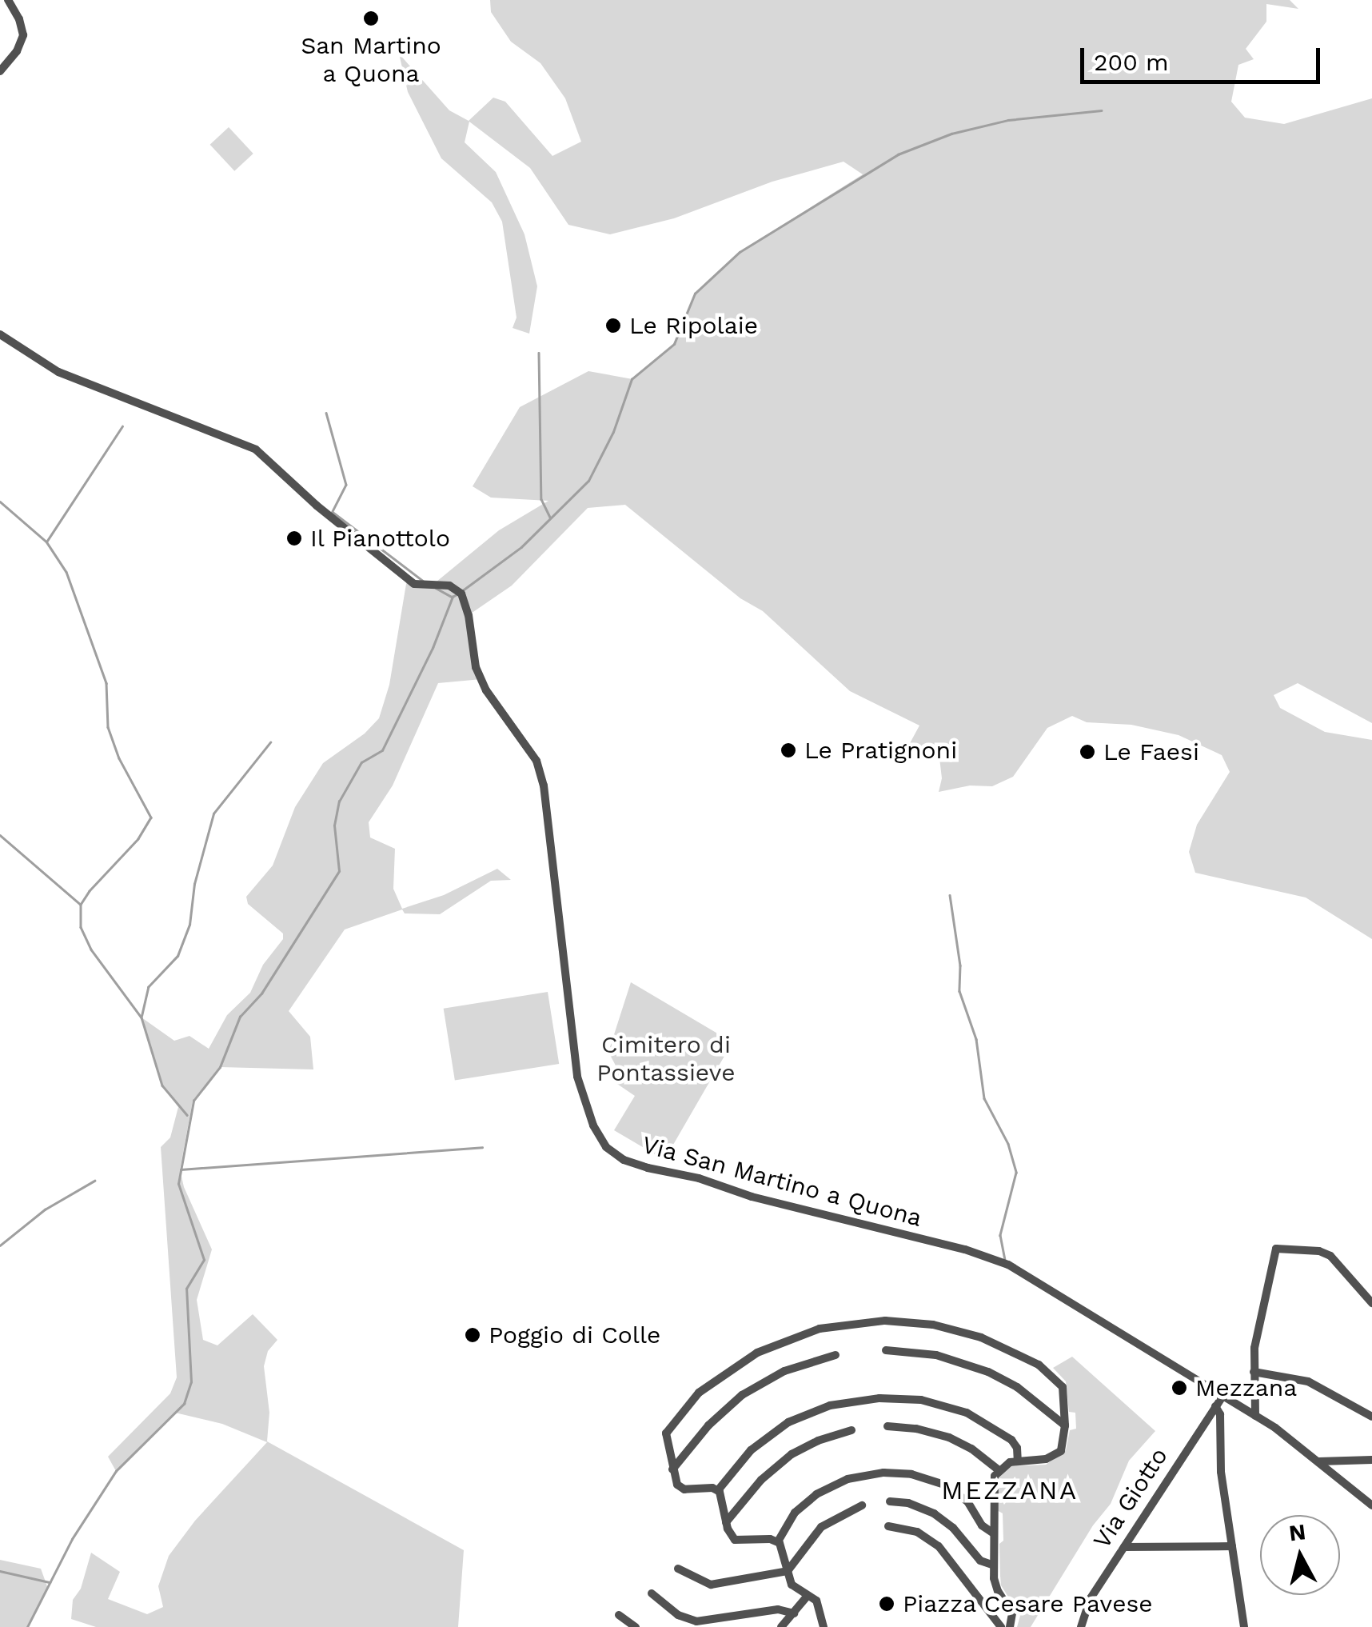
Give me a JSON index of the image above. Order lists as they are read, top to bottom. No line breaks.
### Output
{"streets":{"street":["Via San Martino a Quona","Via Giotto"]},"crossings":[["Via San Martino a Quona","Via Giotto"]],"districts":["MEZZANA"],"parks":["Cimitero di Pontassieve"],"places":["San Martino a Quona","Le Ripolaie","Il Pianottolo","Le Pratignoni","Le Faesi","Poggio di Colle","Mezzana","Piazza Cesare Pavese"],"scale_bar":"200 m","north":"top"}
